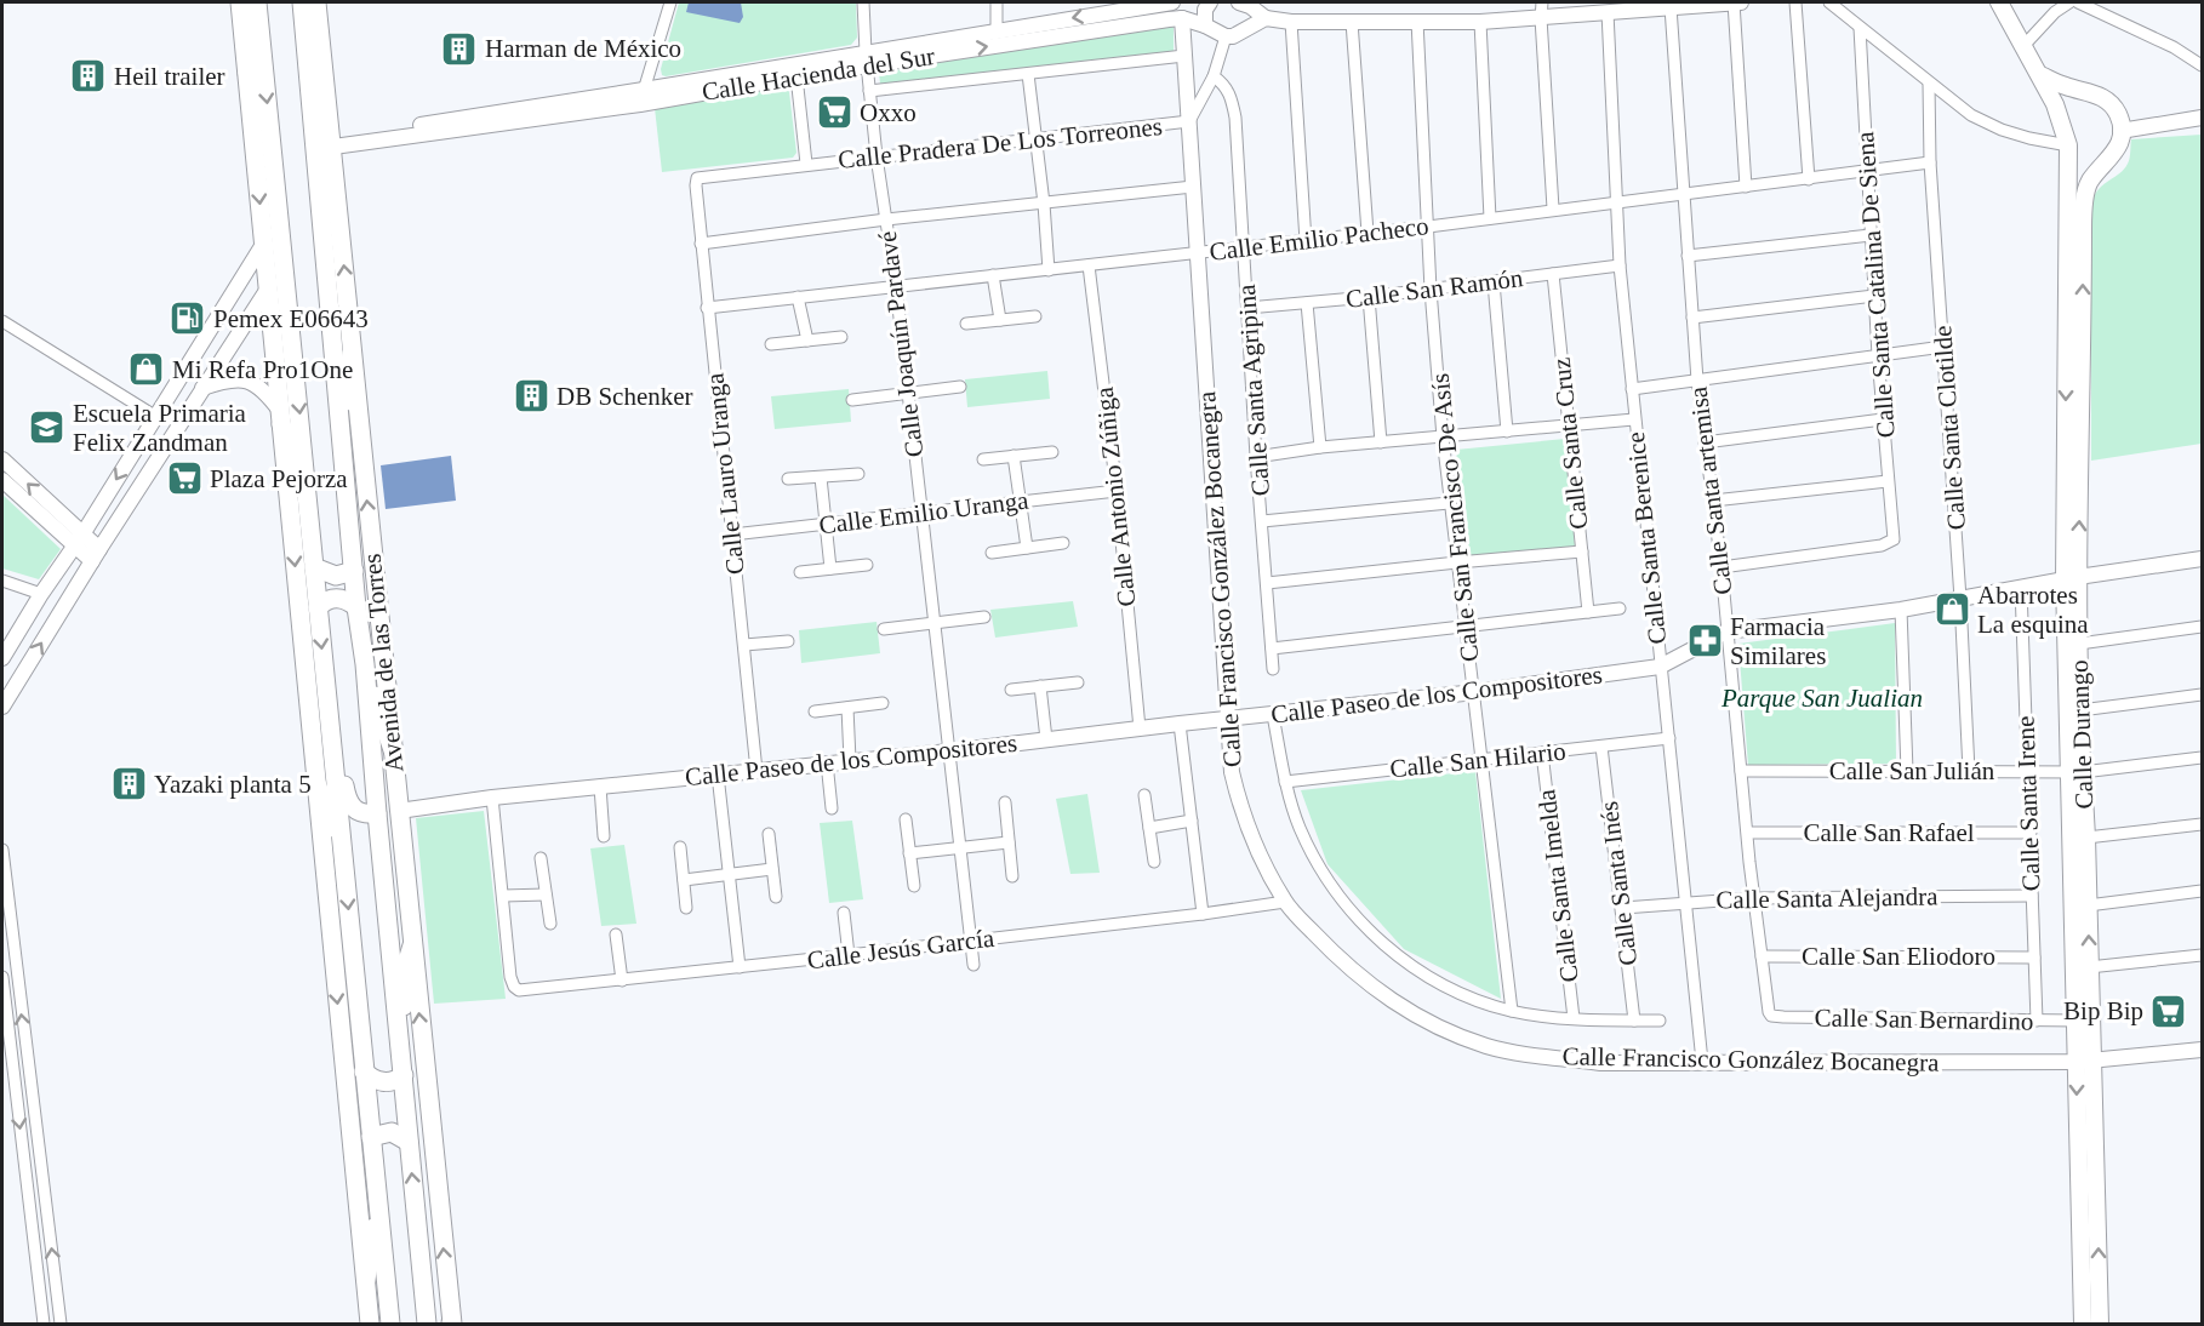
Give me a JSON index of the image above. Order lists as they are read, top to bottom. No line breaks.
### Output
{"streets":{"main road":["Avenida de las Torres","Calle Durango"],"street":["Calle Hacienda del Sur","Calle Pradera De Los Torreones","Calle Emilio Pacheco","Calle Santa Catalina De Siena","Calle San Ramón","Calle Joaquín Pardavé","Calle Santa Agripina","Calle Santa Clotilde","Calle Santa Cruz","Calle Lauro Uranga","Calle Santa artemisa","Calle Antonio Zúñiga","Calle Emilio Uranga","Calle San Francisco De Asís","Calle Santa Berenice","Calle Francisco González Bocanegra","Calle Paseo de los Compositores","Calle San Hilario","Calle San Julián","Calle Santa Irene","Calle San Rafael","Calle Santa Inés","Calle Santa Imelda","Calle Santa Alejandra","Calle Jesús García","Calle San Eliodoro","Calle San Bernardino"]},"crossings":[["Calle Hacienda del Sur","Calle Pradera De Los Torreones"],["Calle Hacienda del Sur","Calle Joaquín Pardavé"],["Calle Hacienda del Sur","Calle Francisco González Bocanegra"],["Calle Hacienda del Sur","Avenida de las Torres"],["Calle Pradera De Los Torreones","Calle Joaquín Pardavé"],["Calle Pradera De Los Torreones","Calle Santa Agripina"],["Calle Pradera De Los Torreones","Calle Lauro Uranga"],["Calle Pradera De Los Torreones","Calle Francisco González Bocanegra"],["Calle Emilio Pacheco","Calle Santa Catalina De Siena"],["Calle Emilio Pacheco","Calle Joaquín Pardavé"],["Calle Emilio Pacheco","Calle Santa Agripina"],["Calle Emilio Pacheco","Calle Santa Clotilde"],["Calle Emilio Pacheco","Calle Lauro Uranga"],["Calle Emilio Pacheco","Calle Santa artemisa"],["Calle Emilio Pacheco","Calle Antonio Zúñiga"],["Calle Emilio Pacheco","Calle San Francisco De Asís"],["Calle Emilio Pacheco","Calle Santa Berenice"],["Calle Emilio Pacheco","Calle Francisco González Bocanegra"],["Calle Santa Catalina De Siena","Calle Santa artemisa"],["Calle San Ramón","Calle Santa Agripina"],["Calle San Ramón","Calle Santa Cruz"],["Calle San Ramón","Calle San Francisco De Asís"],["Calle San Ramón","Calle Santa Berenice"],["Calle Joaquín Pardavé","Calle Emilio Uranga"],["Calle Joaquín Pardavé","Calle Paseo de los Compositores"],["Calle Joaquín Pardavé","Calle Jesús García"],["Calle Santa Clotilde","Calle Paseo de los Compositores"],["Calle Santa Clotilde","Calle San Julián"],["Calle Lauro Uranga","Calle Emilio Uranga"],["Calle Lauro Uranga","Calle Paseo de los Compositores"],["Calle Santa artemisa","Calle Paseo de los Compositores"],["Calle Santa artemisa","Calle San Julián"],["Calle Santa artemisa","Calle San Rafael"],["Calle Santa artemisa","Calle Santa Alejandra"],["Calle Santa artemisa","Calle San Eliodoro"],["Calle Santa artemisa","Calle San Bernardino"],["Calle Antonio Zúñiga","Calle Emilio Uranga"],["Calle Antonio Zúñiga","Calle Paseo de los Compositores"],["Calle San Francisco De Asís","Calle Paseo de los Compositores"],["Calle San Francisco De Asís","Calle San Hilario"],["Calle Santa Berenice","Calle Francisco González Bocanegra"],["Calle Santa Berenice","Calle Paseo de los Compositores"],["Calle Santa Berenice","Calle San Hilario"],["Calle Santa Berenice","Calle Santa Alejandra"],["Calle Francisco González Bocanegra","Calle Paseo de los Compositores"],["Calle Francisco González Bocanegra","Calle Durango"],["Calle Francisco González Bocanegra","Calle Jesús García"],["Avenida de las Torres","Calle Paseo de los Compositores"],["Calle Paseo de los Compositores","Calle Durango"],["Calle Paseo de los Compositores","Calle Santa Irene"],["Calle Durango","Calle San Julián"],["Calle Durango","Calle San Bernardino"],["Calle San Hilario","Calle Santa Inés"],["Calle San Hilario","Calle Santa Imelda"],["Calle San Julián","Calle Santa Irene"],["Calle Santa Irene","Calle San Rafael"],["Calle Santa Irene","Calle Santa Alejandra"],["Calle Santa Irene","Calle San Eliodoro"],["Calle Santa Irene","Calle San Bernardino"],["Calle Santa Inés","Calle Santa Alejandra"]],"parks":["Parque San Jualian"],"places":{"building":["Harman de México","Heil trailer","DB Schenker","Yazaki planta 5"],"supermarket":["Oxxo","Plaza Pejorza","Bip Bip"],"fuel station":["Pemex E06643"],"shop":["Mi Refa Pro1One","Abarrotes La esquina"],"school or university":["Escuela Primaria Felix Zandman"],"pharmacy":["Farmacia Similares"]}}
